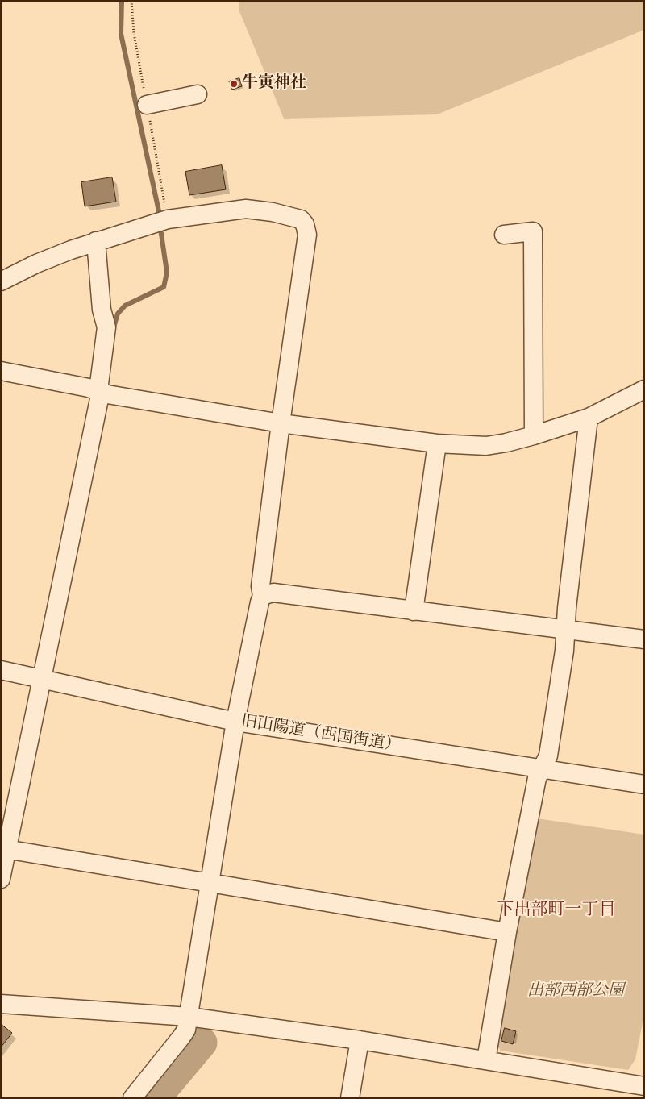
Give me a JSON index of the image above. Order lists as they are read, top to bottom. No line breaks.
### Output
{"streets":{"street":["旧山陽道（西国街道）"]},"districts":["下出部町一丁目"],"parks":["出部西部公園"],"places":["牛寅神社"]}
